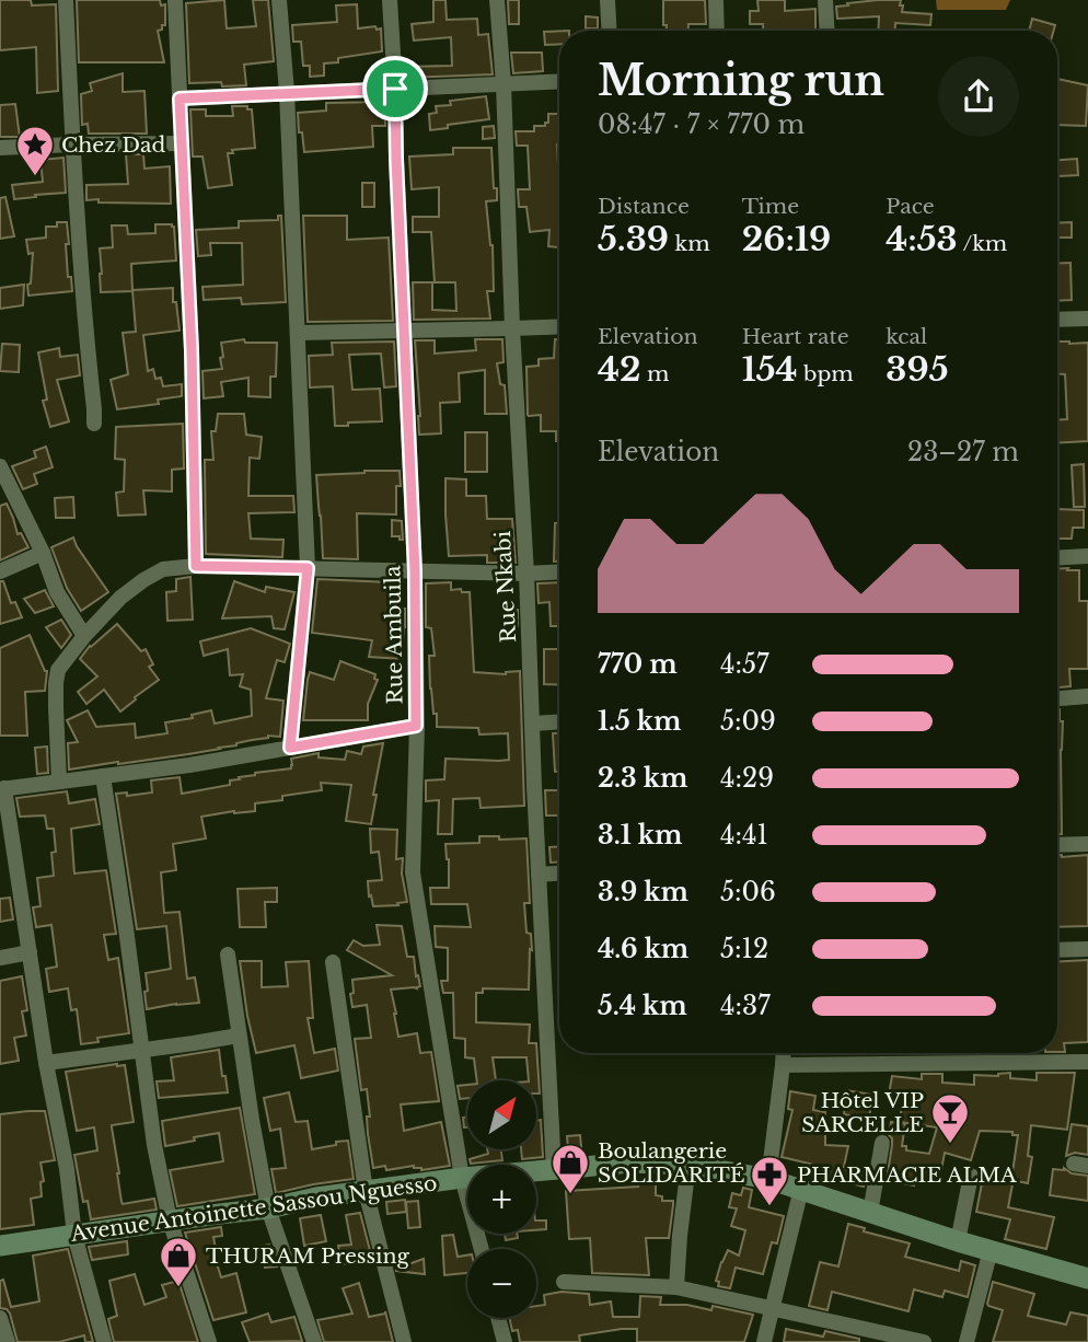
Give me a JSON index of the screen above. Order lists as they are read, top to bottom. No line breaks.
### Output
{"streets":{"street":["Rue Nkabi","Rue Ambuila","Avenue Antoinette Sassou Nguesso"]},"crossings":[["Rue Nkabi","Avenue Antoinette Sassou Nguesso"],["Rue Ambuila","Avenue Antoinette Sassou Nguesso"]],"places":{"place":["Chez Dad"],"bar":["Hôtel VIP SARCELLE"],"shop":["Boulangerie SOLIDARITÉ","THURAM Pressing"],"pharmacy":["PHARMACIE ALMA"]},"north":"top right","page":{"heading":["Morning run","08:47 · 7 × 770 m"],"stats":[["Distance","5.39 km"],["Time","26:19"],["Pace","4:53 /km"],["Elevation","42 m"],["Heart rate","154 bpm"],["kcal","395"]],"chart":["Elevation","23–27 m"],"list":[{"name":"770 m","note":"4:57"},{"name":"1.5 km","note":"5:09"},{"name":"2.3 km","note":"4:29"},{"name":"3.1 km","note":"4:41"},{"name":"3.9 km","note":"5:06"},{"name":"4.6 km","note":"5:12"},{"name":"5.4 km","note":"4:37"}],"map_buttons":["+","−"]}}
